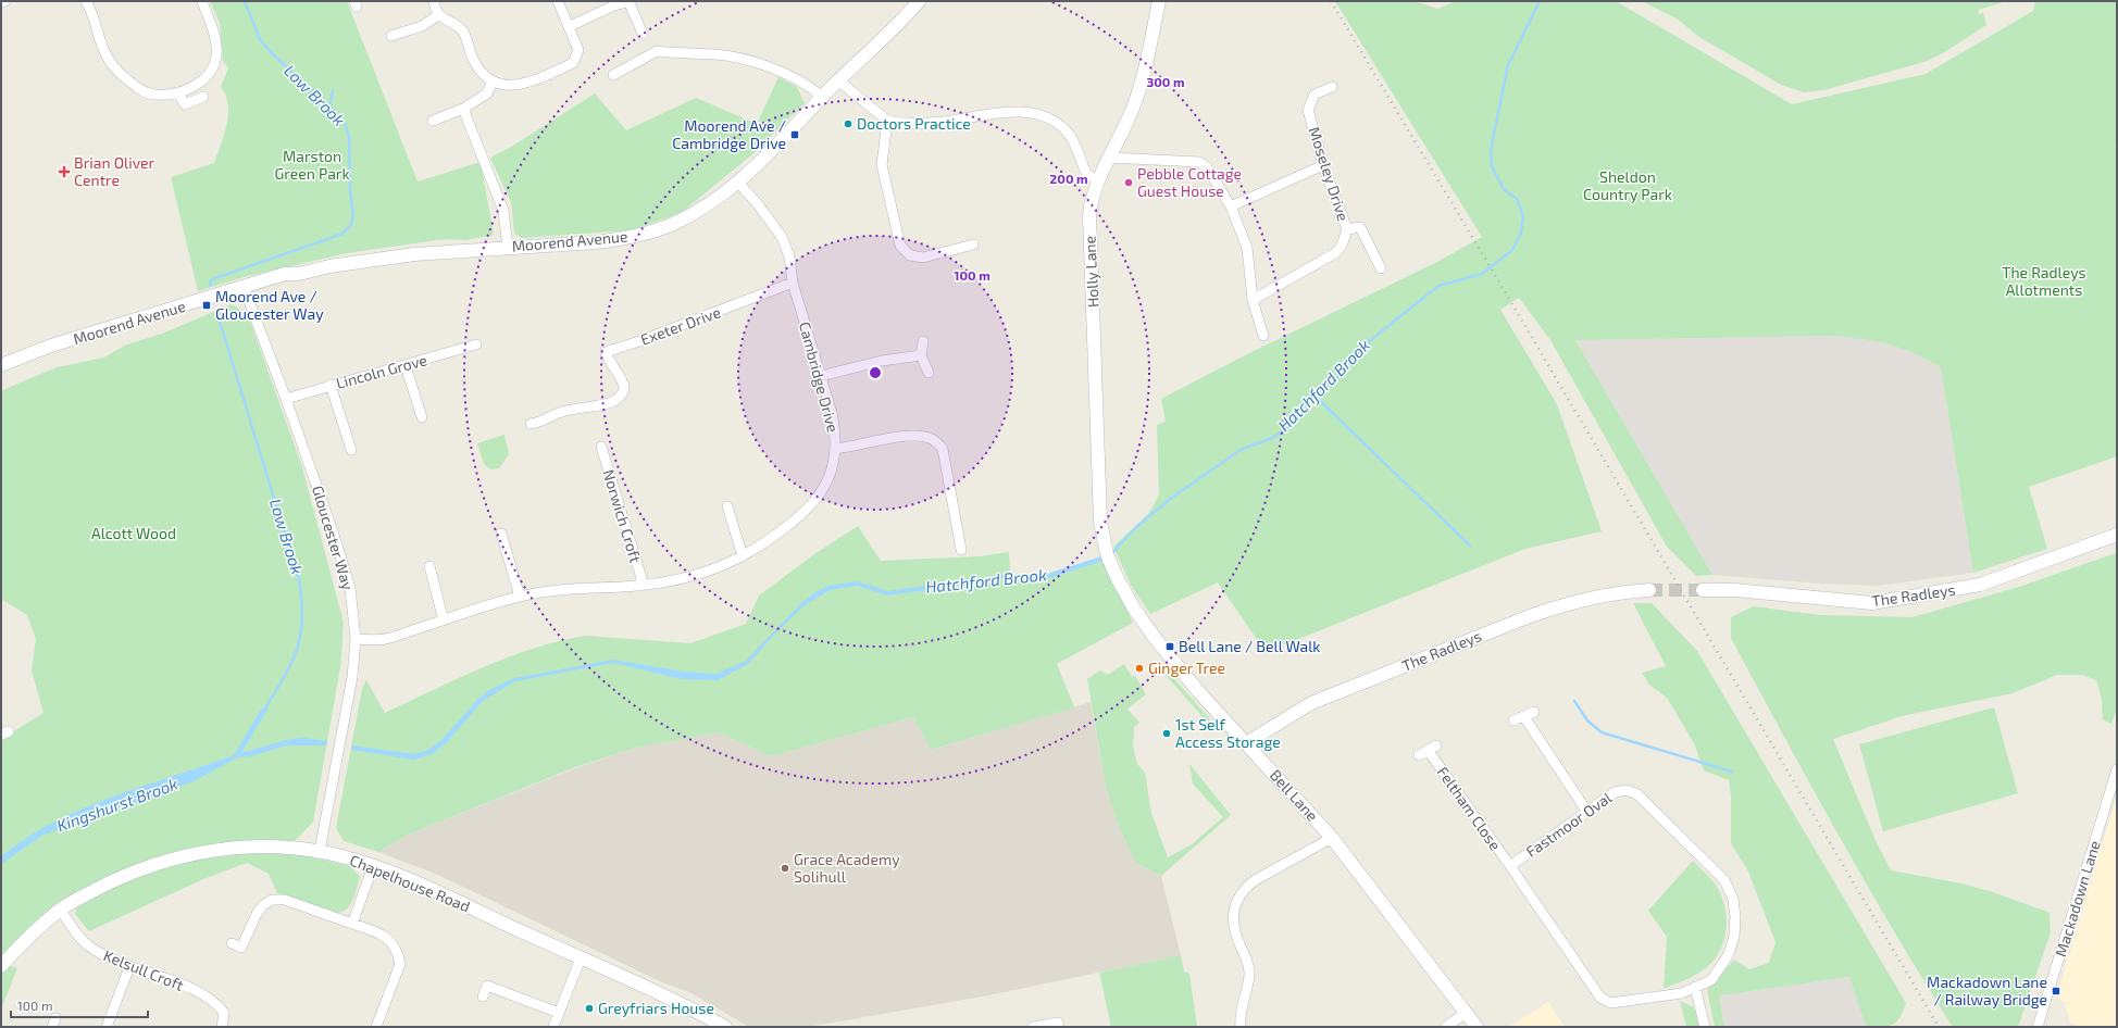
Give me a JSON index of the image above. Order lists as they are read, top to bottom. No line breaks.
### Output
{"streets":{"street":["Moseley Drive","Moorend Avenue","Holly Lane","Exeter Drive","Lincoln Grove","Cambridge Drive","Norwich Croft","Gloucester Way","The Radleys","Bell Lane","Feltham Close","Fastmoor Oval","Chapelhouse Road","Mackadown Lane","Kelsull Croft"]},"crossings":[["Moorend Avenue","Cambridge Drive"],["Moorend Avenue","Gloucester Way"],["Holly Lane","Bell Lane"],["Exeter Drive","Cambridge Drive"],["Lincoln Grove","Gloucester Way"],["Cambridge Drive","Norwich Croft"],["Cambridge Drive","Gloucester Way"],["Gloucester Way","Chapelhouse Road"],["The Radleys","Bell Lane"],["Feltham Close","Fastmoor Oval"],["Chapelhouse Road","Kelsull Croft"]],"water":["Low Brook","Hatchford Brook","Kingshurst Brook"],"parks":["Marston Green Park","Sheldon Country Park","The Radleys Allotments","Alcott Wood"],"places":{"other":["Doctors Practice","Pebble Cottage Guest House","Ginger Tree","1st Self Access Storage","Grace Academy Solihull","Greyfriars House"],"transit":["Moorend Ave / Cambridge Drive","Moorend Ave / Gloucester Way","Bell Lane / Bell Walk","Mackadown Lane / Railway Bridge"],"health":["Brian Oliver Centre"]},"scale_bar":"100 m","rings":["300 m","200 m","100 m"]}
